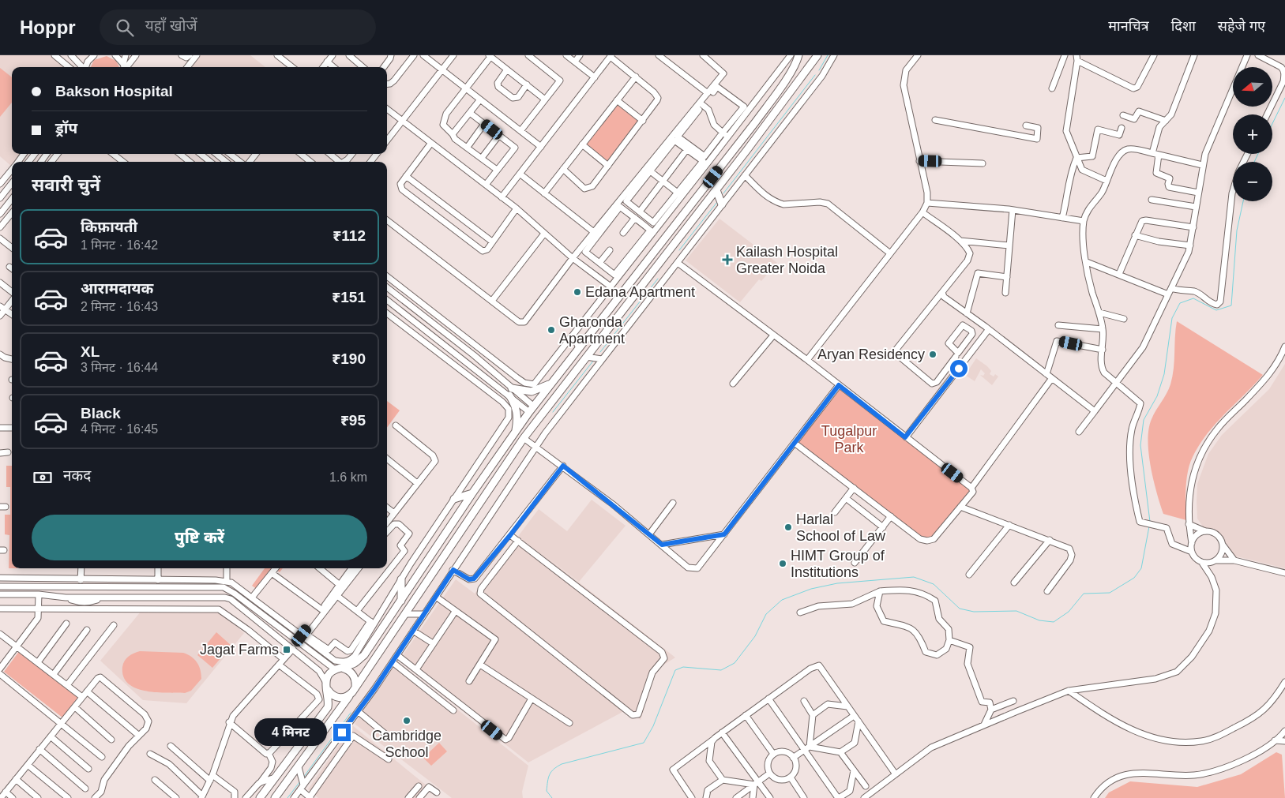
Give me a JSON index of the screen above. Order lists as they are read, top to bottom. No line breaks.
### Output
{"parks":["Tugalpur Park"],"places":{"health":["Kailash Hospital Greater Noida"],"other":["Edana Apartment","Gharonda Apartment","Aryan Residency","Harlal School of Law","HIMT Group of Institutions","Cambridge School"],"transit":["Jagat Farms"]},"north":"left","page":{"header":"Hoppr","search":"यहाँ खोजें","nav":["मानचित्र","दिशा","सहेजे गए"],"map_buttons":["+","−"],"banner":["Bakson Hospital","ड्रॉप"],"heading":"सवारी चुनें","list":[{"name":"किफ़ायती","note":"1 मिनट · 16:42","value":"₹112"},{"name":"आरामदायक","note":"2 मिनट · 16:43","value":"₹151"},{"name":"XL","note":"3 मिनट · 16:44","value":"₹190"},{"name":"Black","note":"4 मिनट · 16:45","value":"₹95"}],"pay":["नकद","1.6 km"],"buttons":"पुष्टि करें","bubble":"4 मिनट"}}
